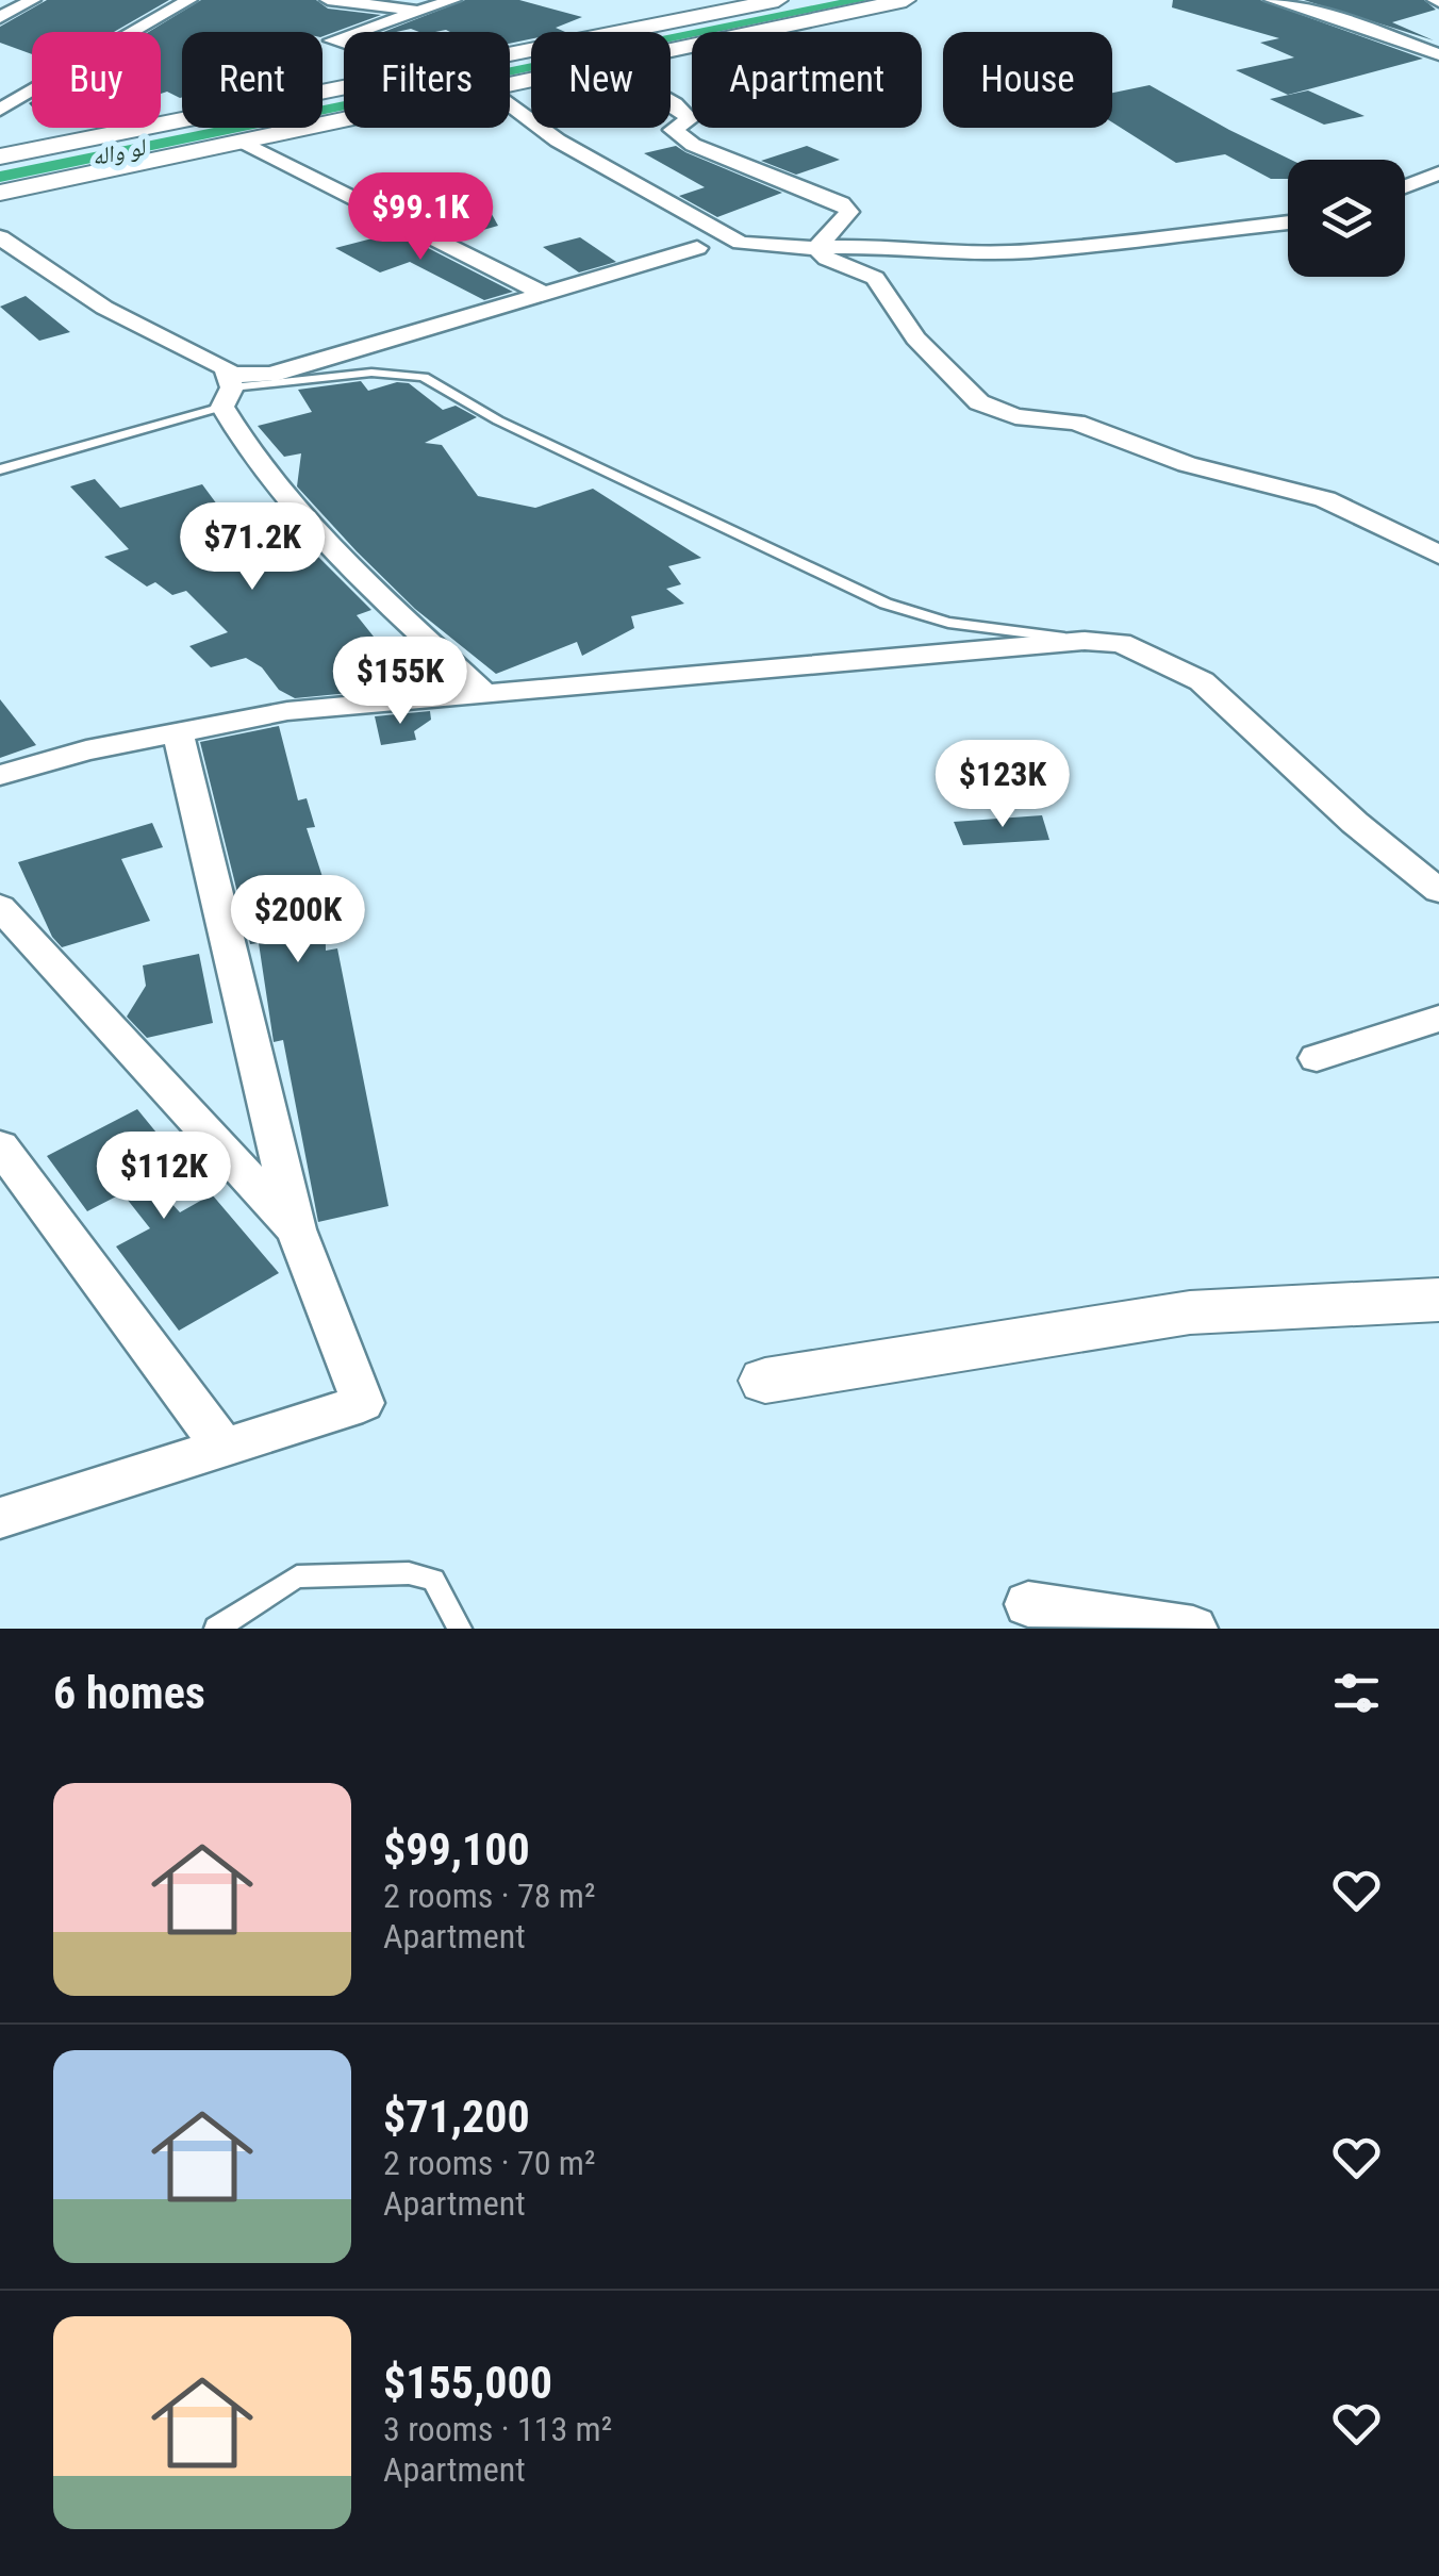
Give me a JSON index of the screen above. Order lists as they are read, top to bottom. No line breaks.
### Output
{"water":["لو واله"],"page":{"chip":["Buy","Rent","Filters","New","Apartment","House"],"price":["$99.1K","$71.2K","$155K","$123K","$200K","$112K"],"heading":"6 homes","list":[{"name":"$99,100","note":"2 rooms · 78 m² · Apartment"},{"name":"$71,200","note":"2 rooms · 70 m² · Apartment"},{"name":"$155,000","note":"3 rooms · 113 m² · Apartment"}]}}
